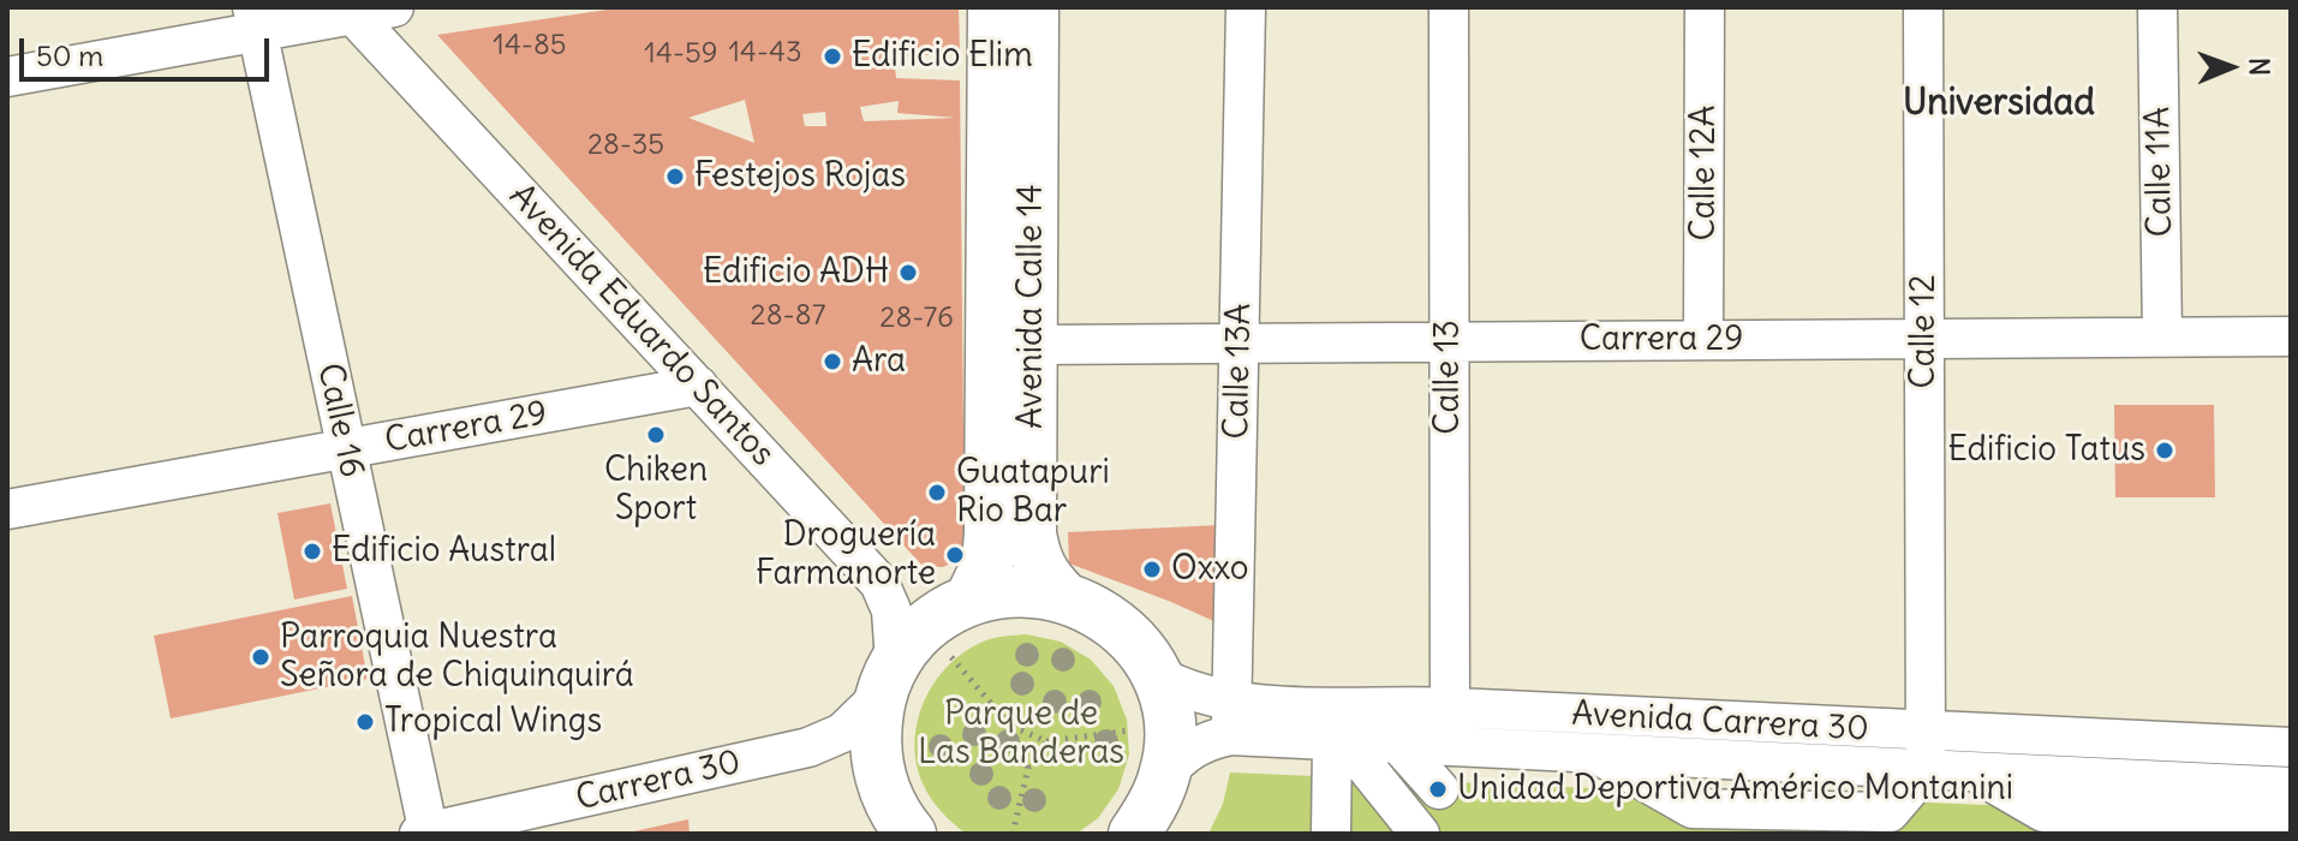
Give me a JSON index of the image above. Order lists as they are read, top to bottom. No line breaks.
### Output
{"streets":{"main road":["Avenida Calle 14"],"street":["Calle 11A","Calle 12A","Avenida Eduardo Santos","Calle 12","Carrera 29","Calle 13A","Calle 13","Calle 16","Avenida Carrera 30","Carrera 30"]},"crossings":[["Calle 11A","Carrera 29"],["Calle 12A","Carrera 29"],["Avenida Calle 14","Carrera 29"],["Avenida Eduardo Santos","Carrera 29"],["Avenida Eduardo Santos","Carrera 30"],["Calle 12","Carrera 29"],["Calle 12","Avenida Carrera 30"],["Carrera 29","Calle 13A"],["Carrera 29","Calle 13"],["Carrera 29","Calle 16"],["Calle 13A","Avenida Carrera 30"],["Calle 13","Avenida Carrera 30"],["Calle 16","Carrera 30"]],"districts":["Universidad"],"parks":["Parque de Las Banderas"],"places":["Edificio Elim","Festejos Rojas","Edificio ADH","Ara","Chiken Sport","Edificio Tatus","Guatapuri Rio Bar","Edificio Austral","Droguería Farmanorte","Oxxo","Parroquia Nuestra Señora de Chiquinquirá","Tropical Wings","Unidad Deportiva Américo Montanini"],"house_numbers":["14-85","14-43","14-59","28-35","28-87","28-76"],"scale_bar":"50 m","north":"right"}
